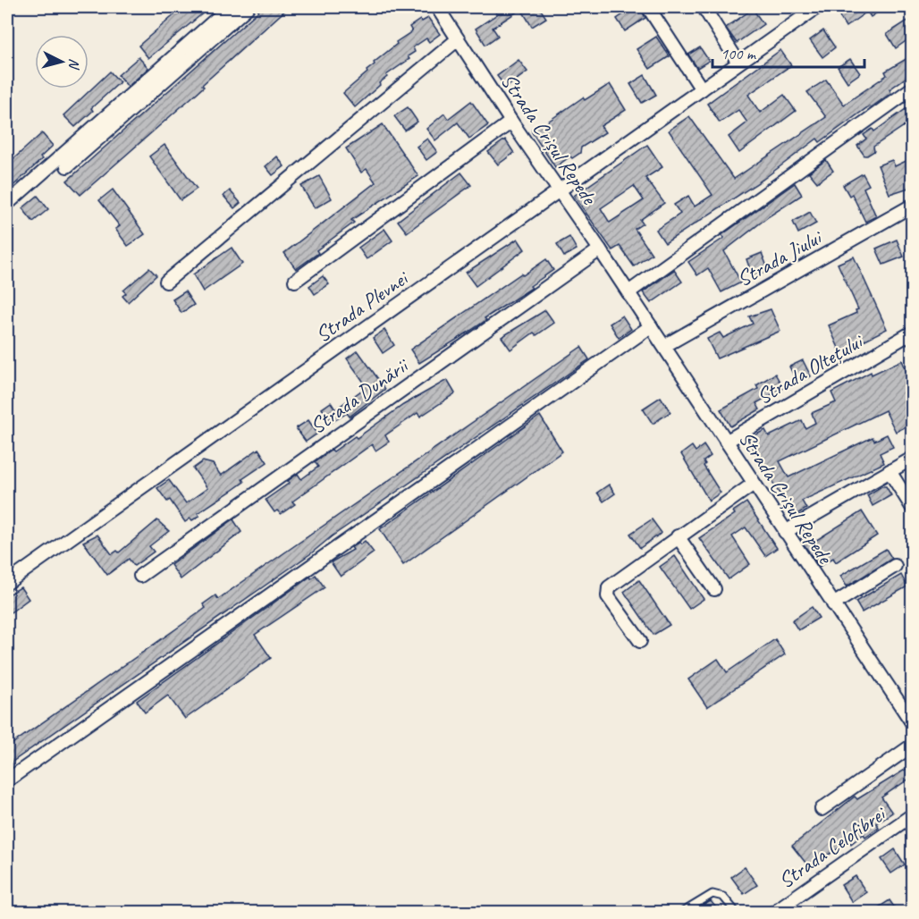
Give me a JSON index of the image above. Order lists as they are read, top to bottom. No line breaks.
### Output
{"streets":{"street":["Strada Crișul Repede","Strada Jiului","Strada Plevnei","Strada Oltețului","Strada Dunării","Strada Celofibrei"]},"crossings":[["Strada Crișul Repede","Strada Jiului"],["Strada Crișul Repede","Strada Plevnei"],["Strada Crișul Repede","Strada Oltețului"],["Strada Crișul Repede","Strada Dunării"]],"scale_bar":"100 m","north":"right"}
